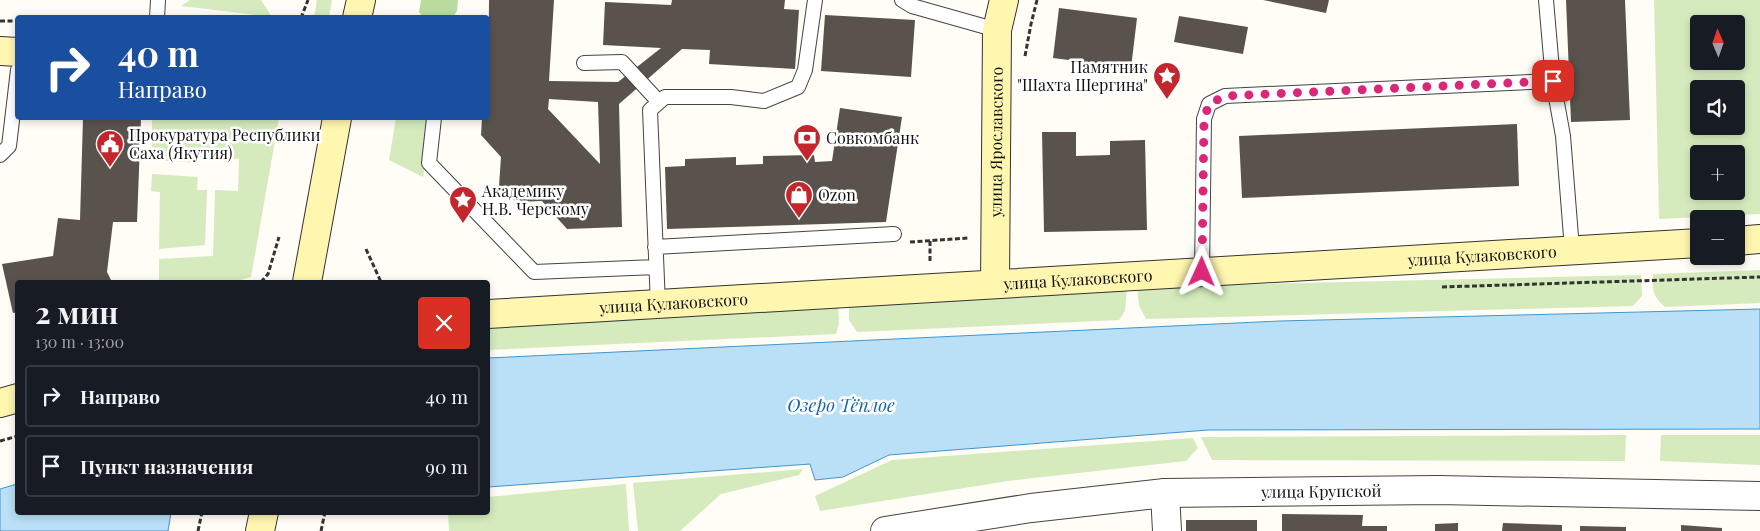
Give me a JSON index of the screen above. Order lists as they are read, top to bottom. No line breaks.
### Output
{"streets":{"street":["улица Ярославского","улица Кулаковского","улица Крупской"]},"crossings":[["улица Ярославского","улица Кулаковского"]],"water":["Озеро Тёплое"],"places":{"place":["Памятник \"Шахта Шергина\"","Академику Н.В. Черскому"],"bank":["Совкомбанк"],"public building":["Прокуратура Республики Саха (Якутия)"],"shop":["Ozon"]},"north":"top","page":{"map_buttons":["+","−"],"turn":["40 m","Направо"],"heading":["2 мин","130 m · 13:00"],"list":[{"name":"Направо","value":"40 m"},{"name":"Пункт назначения","value":"90 m"}]}}
